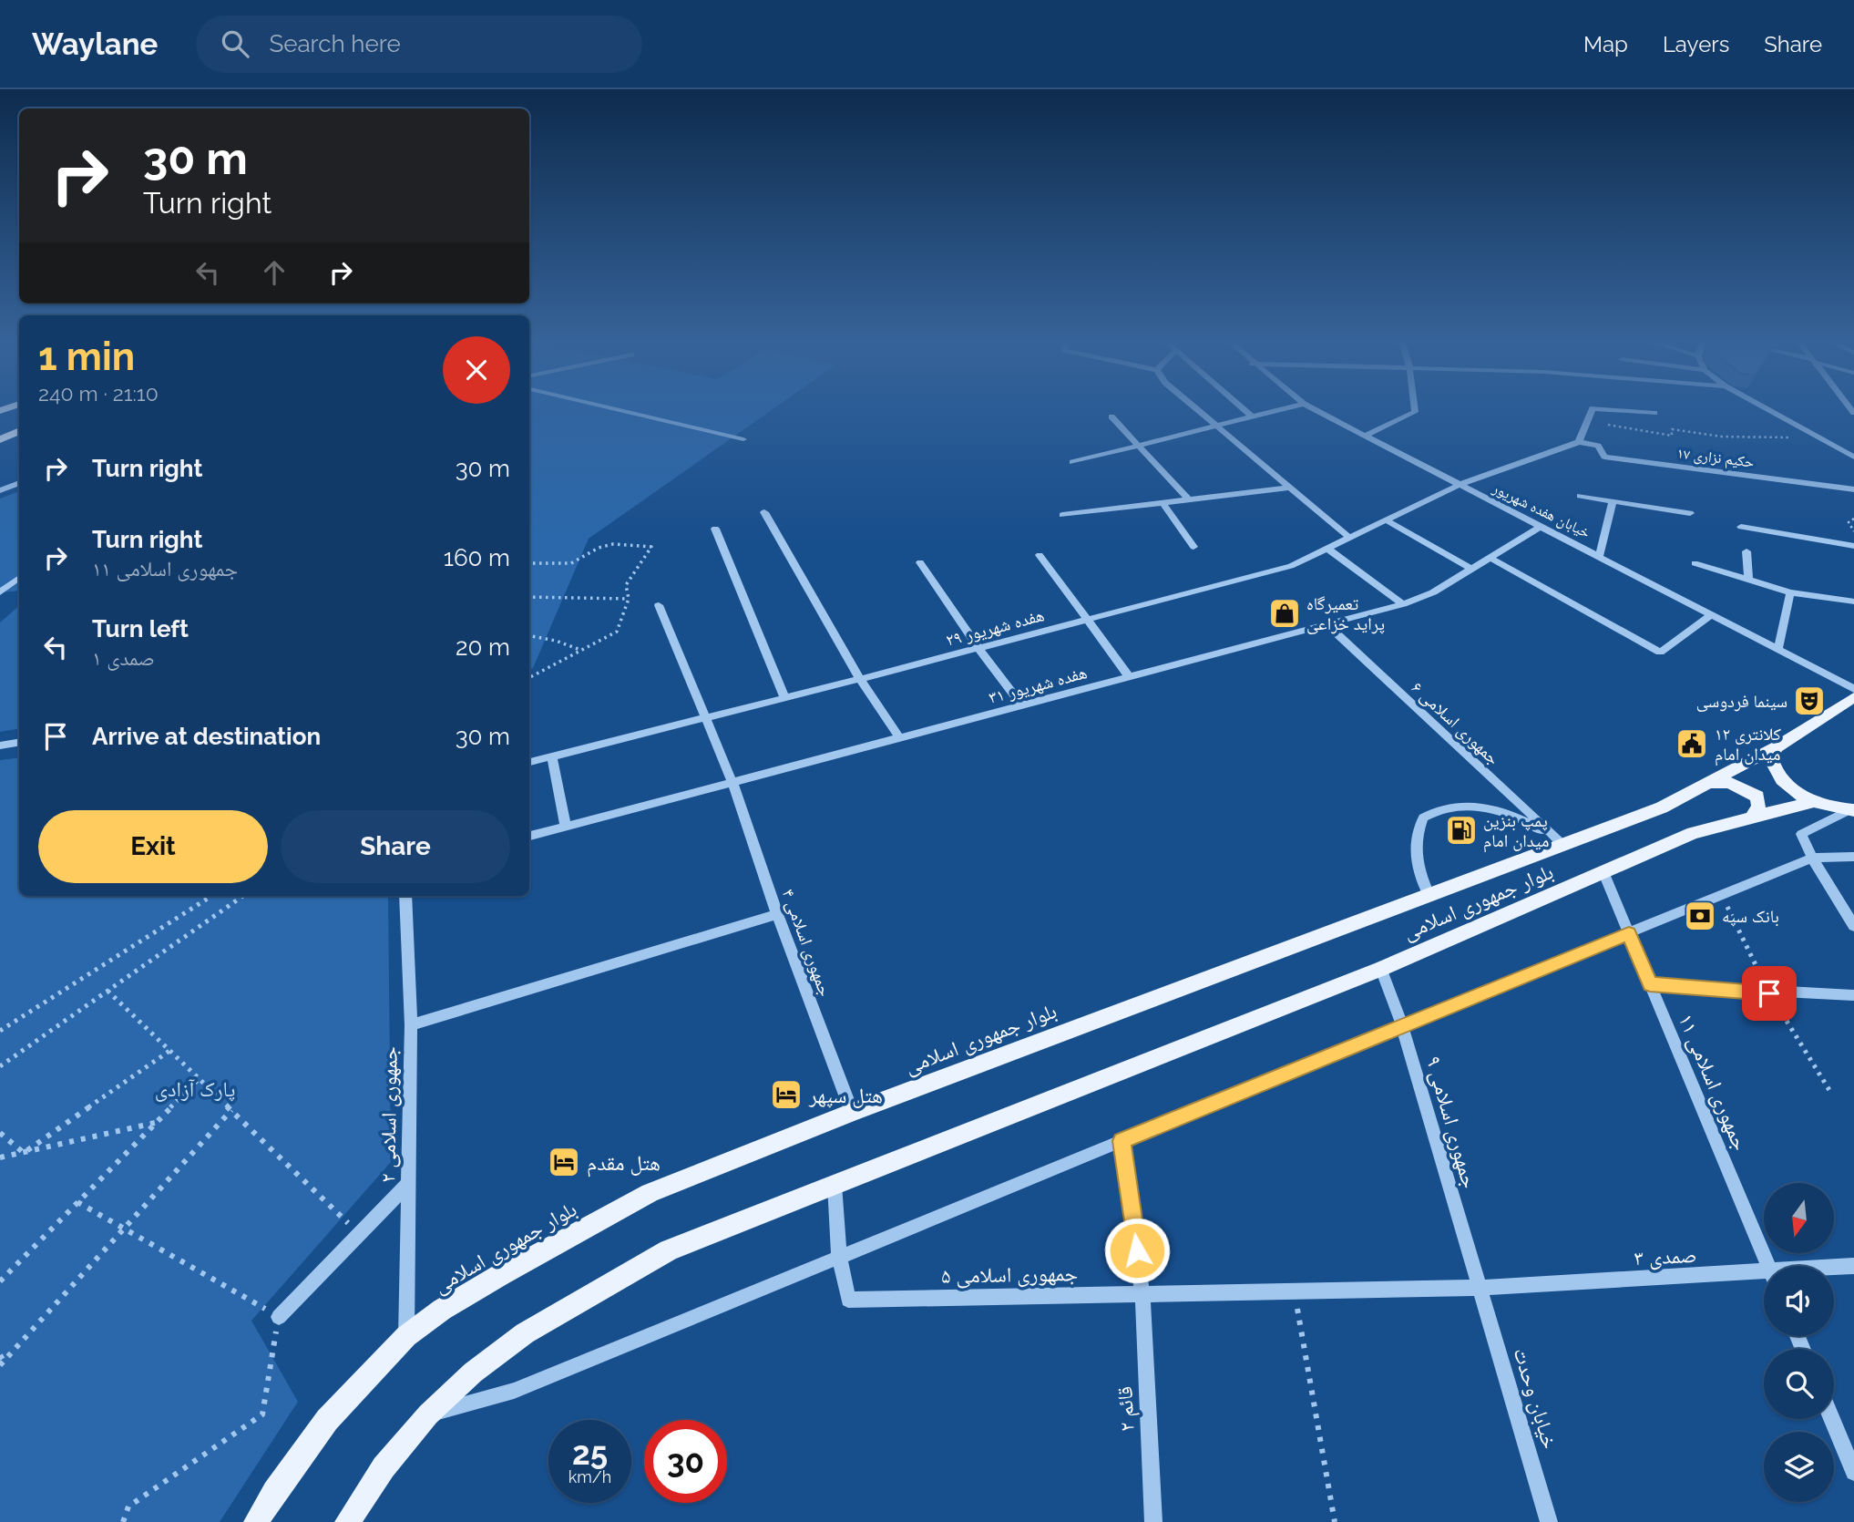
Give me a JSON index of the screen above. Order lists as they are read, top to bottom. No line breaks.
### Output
{"streets":{"main road":["بلوار جمهوری اسلامی"],"street":["حکیم نزاری ۱۷","خیابان هفده شهریور","هفده شهریور ۲۹","هفده شهریور ۳۱","جمهوری اسلامی ۶","جمهوری اسلامی ۴","جمهوری اسلامی ۱۱","جمهوری اسلامی ۲","جمهوری اسلامی ۹","صمدی ۳","جمهوری اسلامی ۵","خیابان وحدت","قائم ۲"]},"crossings":[["حکیم نزاری ۱۷","هفده شهریور ۲۹"],["خیابان هفده شهریور","هفده شهریور ۲۹"],["خیابان هفده شهریور","هفده شهریور ۳۱"],["هفده شهریور ۲۹","جمهوری اسلامی ۴"],["هفده شهریور ۳۱","جمهوری اسلامی ۶"],["هفده شهریور ۳۱","جمهوری اسلامی ۴"],["جمهوری اسلامی ۶","بلوار جمهوری اسلامی"],["بلوار جمهوری اسلامی","جمهوری اسلامی ۴"],["بلوار جمهوری اسلامی","جمهوری اسلامی ۱۱"],["بلوار جمهوری اسلامی","جمهوری اسلامی ۲"],["بلوار جمهوری اسلامی","جمهوری اسلامی ۹"],["بلوار جمهوری اسلامی","جمهوری اسلامی ۵"],["جمهوری اسلامی ۹","صمدی ۳"],["جمهوری اسلامی ۹","جمهوری اسلامی ۵"],["جمهوری اسلامی ۹","خیابان وحدت"],["صمدی ۳","جمهوری اسلامی ۵"],["صمدی ۳","خیابان وحدت"],["جمهوری اسلامی ۵","خیابان وحدت"],["جمهوری اسلامی ۵","قائم ۲"]],"parks":["پارک آزادی"],"places":{"shop":["تعمیرگاه پراید خزاعی"],"theatre":["سینما فردوسی"],"public building":["کلانتری ۱۲ میدان امام"],"fuel station":["پمپ بنزین میدان امام"],"bank":["بانک سپه"],"hotel":["هتل سپهر","هتل مقدم"]},"north":"bottom","page":{"header":"Waylane","search":"Search here","nav":["Map","Layers","Share"],"turn":["30 m","Turn right"],"heading":["1 min","240 m · 21:10"],"list":[{"name":"Turn right","value":"30 m"},{"name":"Turn right","note":"جمهوری اسلامی ۱۱","value":"160 m"},{"name":"Turn left","note":"صمدی ۱","value":"20 m"},{"name":"Arrive at destination","value":"30 m"}],"buttons":["Exit","Share"],"speed":"25 km/h","limit":"30"}}
